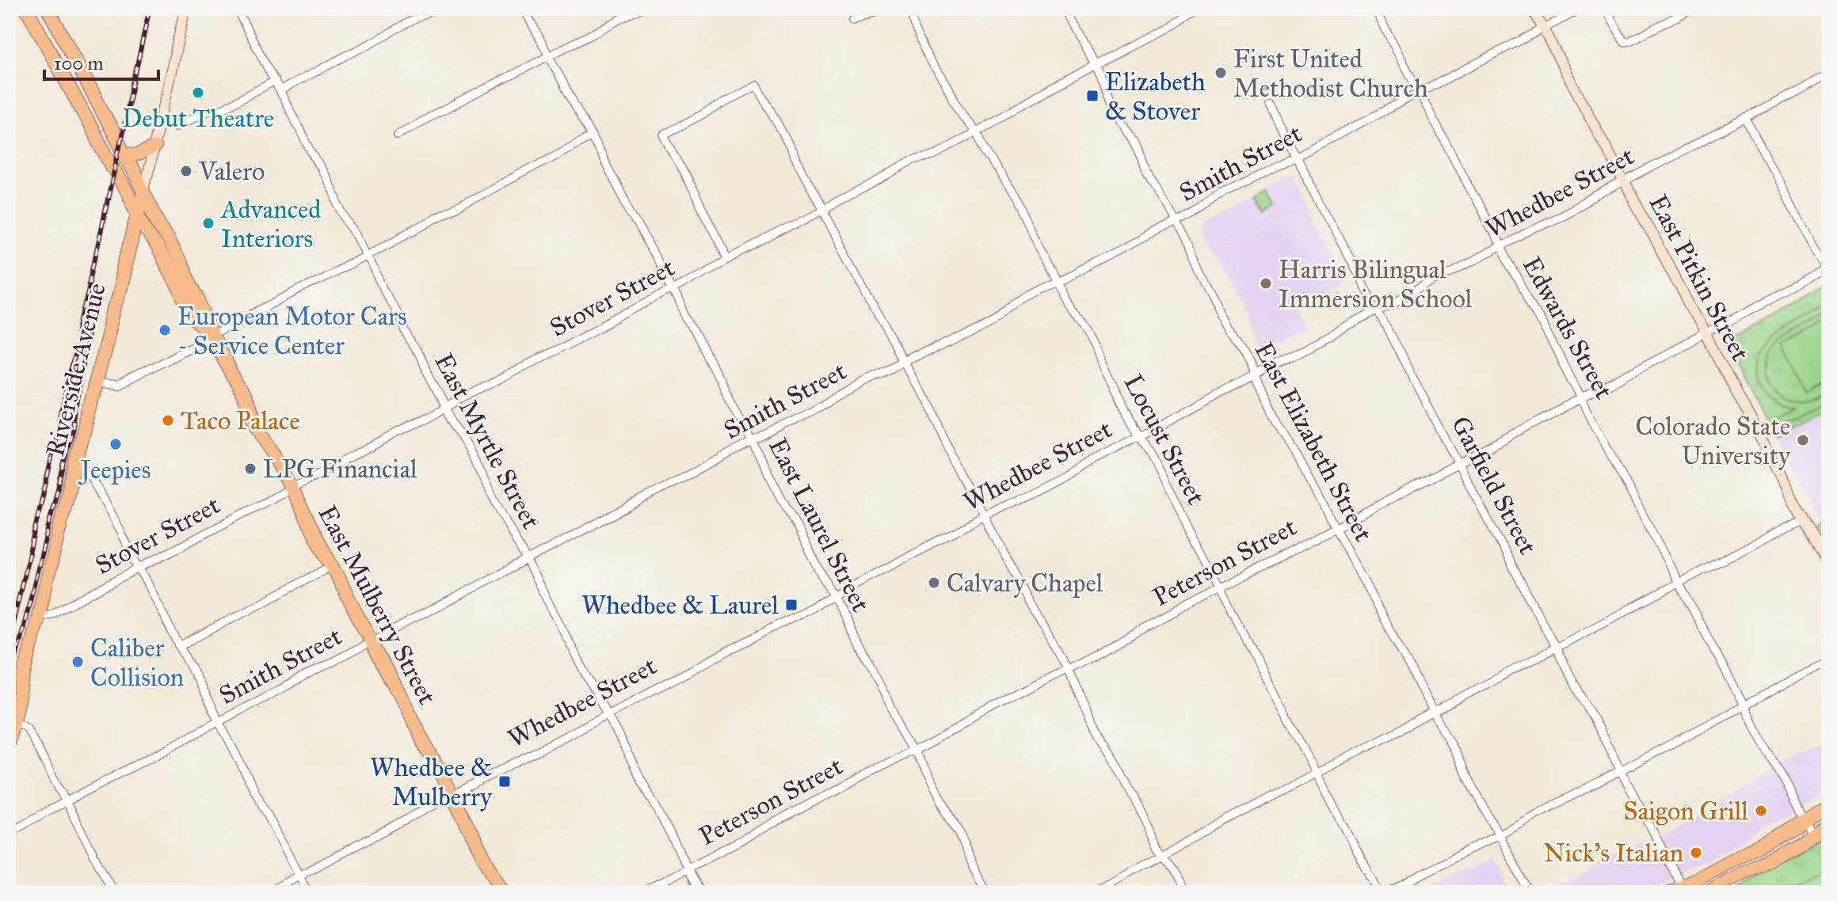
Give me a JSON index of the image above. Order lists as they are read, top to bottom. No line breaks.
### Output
{"streets":{"highway":["Riverside Avenue","East Mulberry Street"],"street":["Smith Street","Whedbee Street","East Pitkin Street","Stover Street","Edwards Street","Locust Street","East Myrtle Street","East Elizabeth Street","Garfield Street","East Laurel Street","Peterson Street"]},"crossings":[["Smith Street","East Pitkin Street"],["Smith Street","Edwards Street"],["Smith Street","Locust Street"],["Smith Street","East Myrtle Street"],["Smith Street","East Elizabeth Street"],["Smith Street","Garfield Street"],["Smith Street","East Laurel Street"],["Smith Street","East Mulberry Street"],["Whedbee Street","East Pitkin Street"],["Whedbee Street","Edwards Street"],["Whedbee Street","Locust Street"],["Whedbee Street","East Myrtle Street"],["Whedbee Street","East Elizabeth Street"],["Whedbee Street","Garfield Street"],["Whedbee Street","East Laurel Street"],["Whedbee Street","East Mulberry Street"],["East Pitkin Street","Peterson Street"],["Stover Street","Riverside Avenue"],["Stover Street","Locust Street"],["Stover Street","East Myrtle Street"],["Stover Street","East Elizabeth Street"],["Stover Street","East Laurel Street"],["Stover Street","East Mulberry Street"],["Edwards Street","Peterson Street"],["Riverside Avenue","East Mulberry Street"],["Locust Street","Peterson Street"],["East Myrtle Street","Peterson Street"],["East Elizabeth Street","Peterson Street"],["Garfield Street","Peterson Street"],["East Laurel Street","Peterson Street"]],"places":{"other":["First United Methodist Church","Debut Theatre","Valero","Advanced Interiors","Harris Bilingual Immersion School","European Motor Cars - Service Center","Taco Palace","Colorado State University","Jeepies","LPG Financial","Calvary Chapel","Caliber Collision","Saigon Grill","Nick's Italian"],"transit":["Elizabeth & Stover","Whedbee & Laurel","Whedbee & Mulberry"]},"scale_bar":"100 m"}
